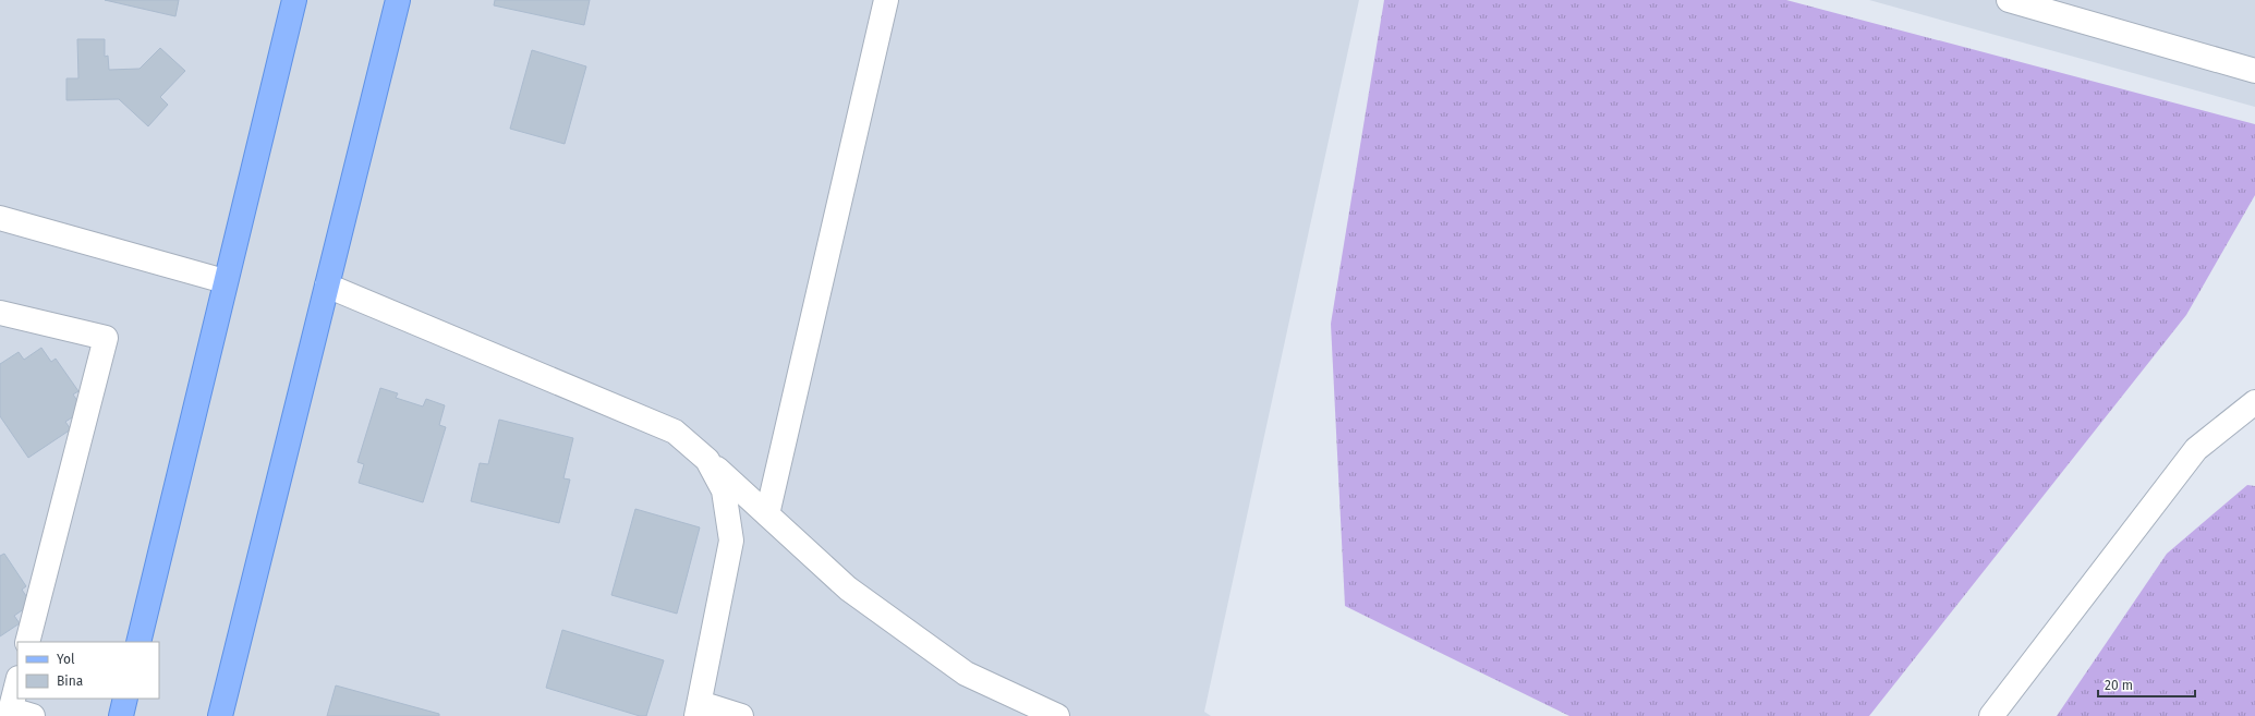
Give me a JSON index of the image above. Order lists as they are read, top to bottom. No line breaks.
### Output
{"legend":["Yol","Bina"],"scale_bar":"20 m"}
